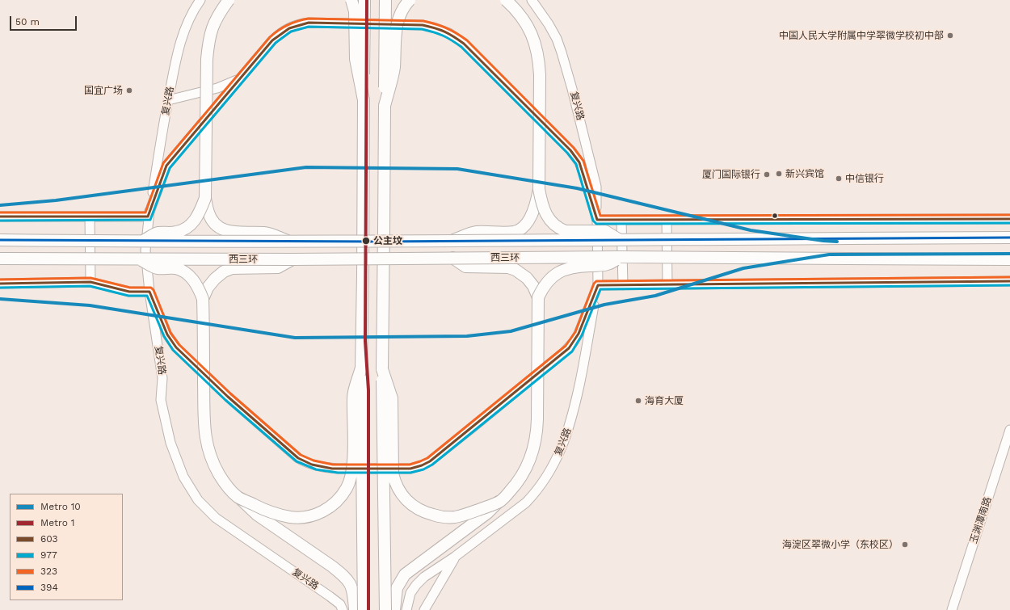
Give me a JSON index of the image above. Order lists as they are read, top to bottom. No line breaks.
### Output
{"streets":{"highway":["西三环"],"street":["复兴路","玉渊潭南路"]},"places":["中国人民大学附属中学翠微学校初中部","国宜广场","新兴宾馆","厦门国际银行","中信银行","公主坟","海育大厦","海淀区翠微小学（东校区）"],"lines":["metro line 1","transit line 323","transit line 603","transit line 977","metro line 10","transit line 394"],"legend":["Metro 10","Metro 1","603","977","323","394"],"scale_bar":"50 m"}
